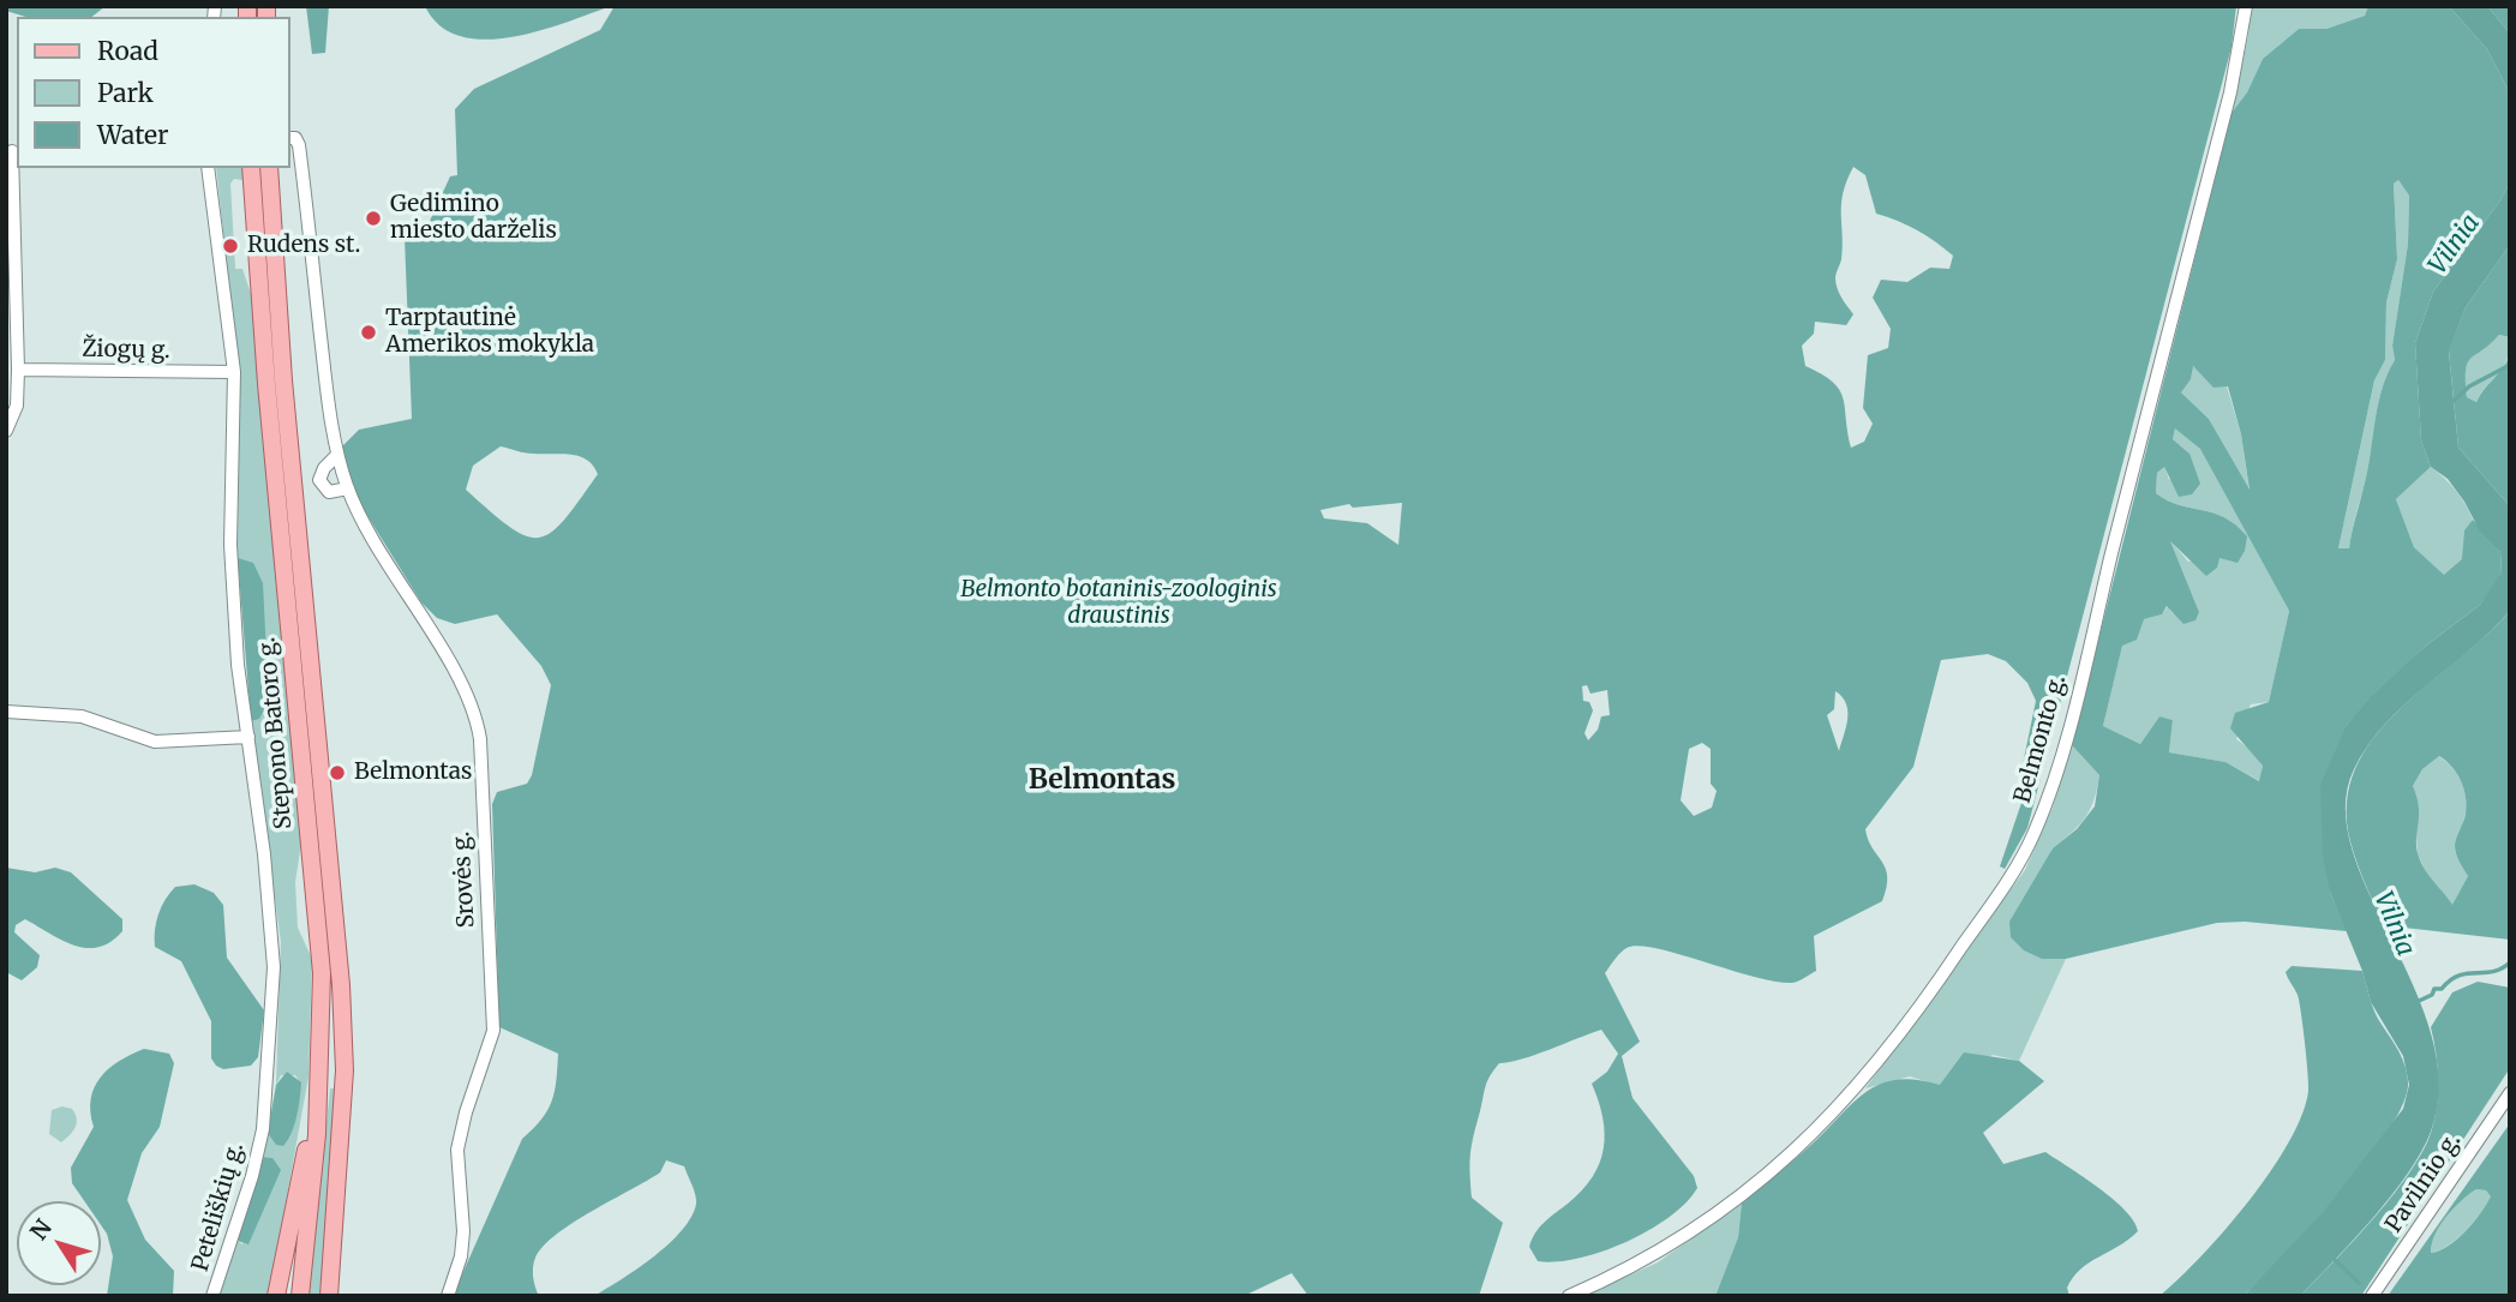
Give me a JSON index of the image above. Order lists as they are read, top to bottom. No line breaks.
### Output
{"streets":{"main road":["Stepono Batoro g."],"street":["Žiogų g.","Belmonto g.","Srovės g.","Pavilnio g.","Peteliškių g."]},"crossings":[["Žiogų g.","Stepono Batoro g."],["Stepono Batoro g.","Peteliškių g."]],"districts":["Belmontas"],"water":["Vilnia"],"parks":["Belmonto botaninis-zoologinis draustinis"],"places":["Gedimino miesto darželis","Rudens st.","Tarptautinė Amerikos mokykla","Belmontas"],"legend":["Road","Park","Water"],"north":"top left"}
